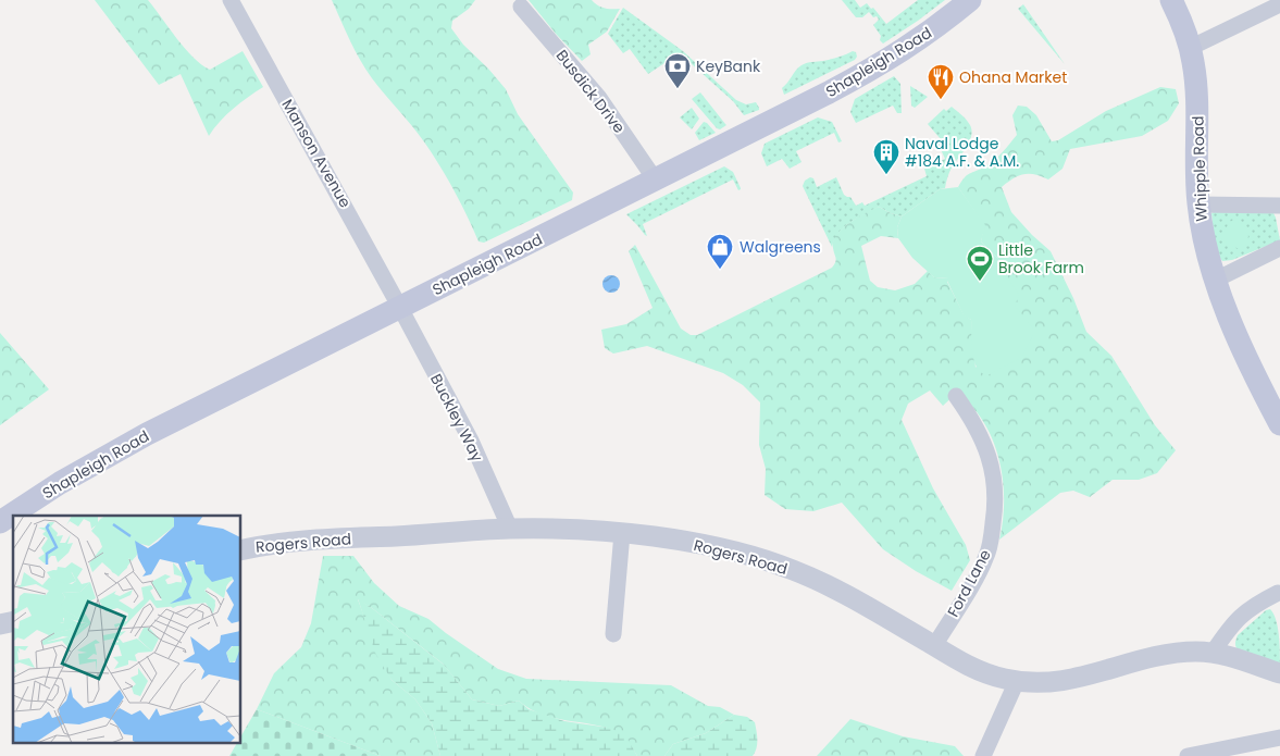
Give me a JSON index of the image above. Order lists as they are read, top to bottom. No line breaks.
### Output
{"streets":{"main road":["Shapleigh Road","Whipple Road"],"street":["Busdick Drive","Manson Avenue","Buckley Way","Rogers Road","Ford Lane"]},"crossings":[["Shapleigh Road","Busdick Drive"],["Shapleigh Road","Manson Avenue"],["Shapleigh Road","Buckley Way"],["Manson Avenue","Buckley Way"],["Buckley Way","Rogers Road"],["Rogers Road","Ford Lane"]],"places":{"bank":["KeyBank"],"restaurant":["Ohana Market"],"building":["Naval Lodge #184 A.F. & A.M."],"shop":["Walgreens"],"sports":["Little Brook Farm"]}}
